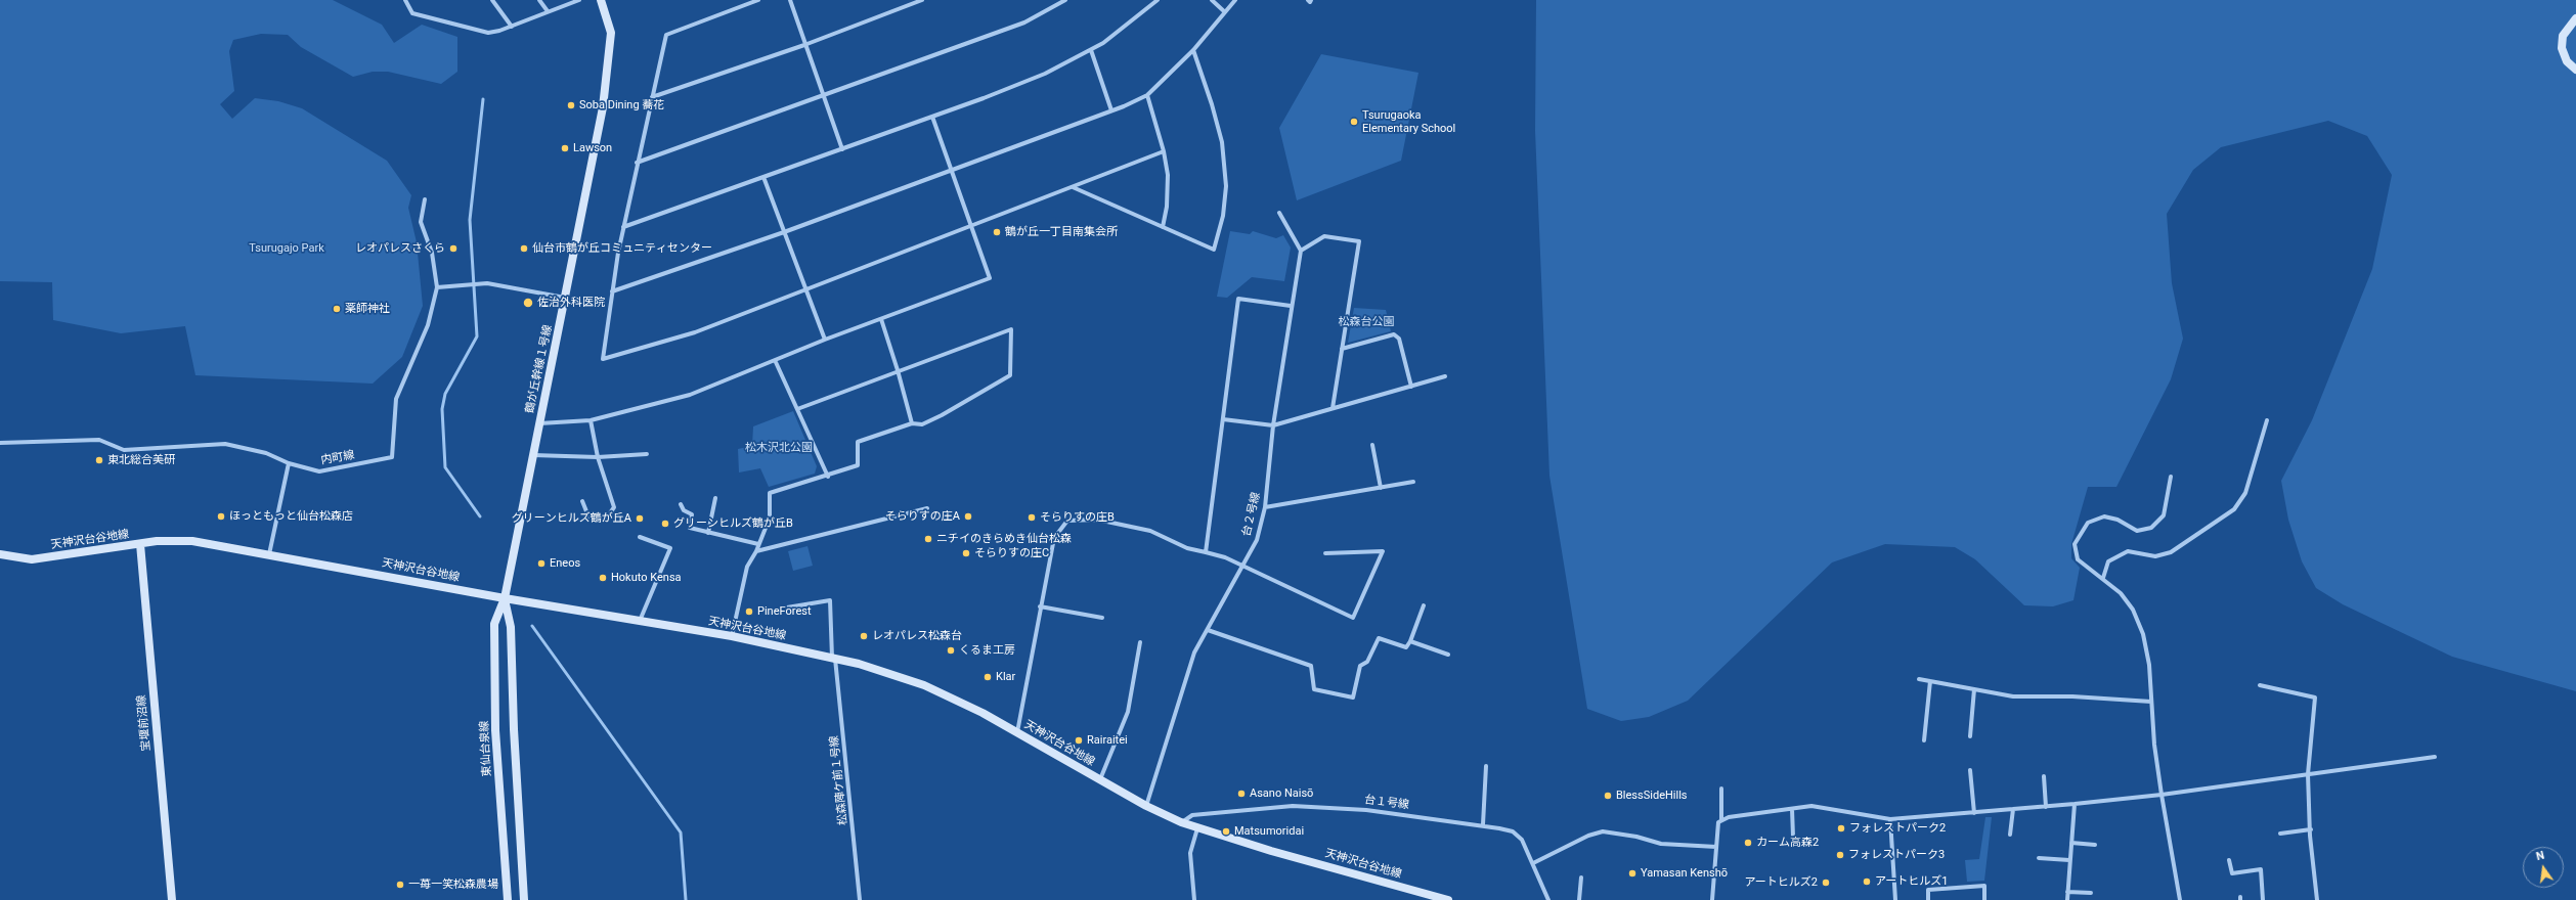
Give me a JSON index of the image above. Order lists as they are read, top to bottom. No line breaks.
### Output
{"streets":{"street":["鶴が丘幹線１号線","内町線","台２号線","天神沢台谷地線","宝堰前沼線","東仙台泉線","松森陣ケ前１号線","台１号線"]},"crossings":[["鶴が丘幹線１号線","天神沢台谷地線"],["鶴が丘幹線１号線","東仙台泉線"],["台２号線","天神沢台谷地線"],["天神沢台谷地線","宝堰前沼線"],["天神沢台谷地線","東仙台泉線"],["天神沢台谷地線","松森陣ケ前１号線"],["天神沢台谷地線","台１号線"]],"parks":["Tsurugajo Park","松森台公園","松木沢北公園"],"places":["Soba Dining 蕎花","Tsurugaoka Elementary School","Lawson","鶴が丘一丁目南集会所","レオパレスさくら","仙台市鶴が丘コミュニティセンター","佐治外科医院","薬師神社","東北総合美研","ほっともっと仙台松森店","そらりすの庄A","そらりすの庄B","グリーンヒルズ鶴が丘A","グリーンヒルズ鶴が丘B","ニチイのきらめき仙台松森","そらりすの庄C","Eneos","Hokuto Kensa","PineForest","レオパレス松森台","くるま工房","Klar","Rairaitei","Asano Naisō","BlessSideHills","フォレストパーク2","Matsumoridai","カーム高森2","フォレストパーク3","Yamasan Kenshō","アートヒルズ1","アートヒルズ2","一苺一笑松森農場"],"north":"top"}
